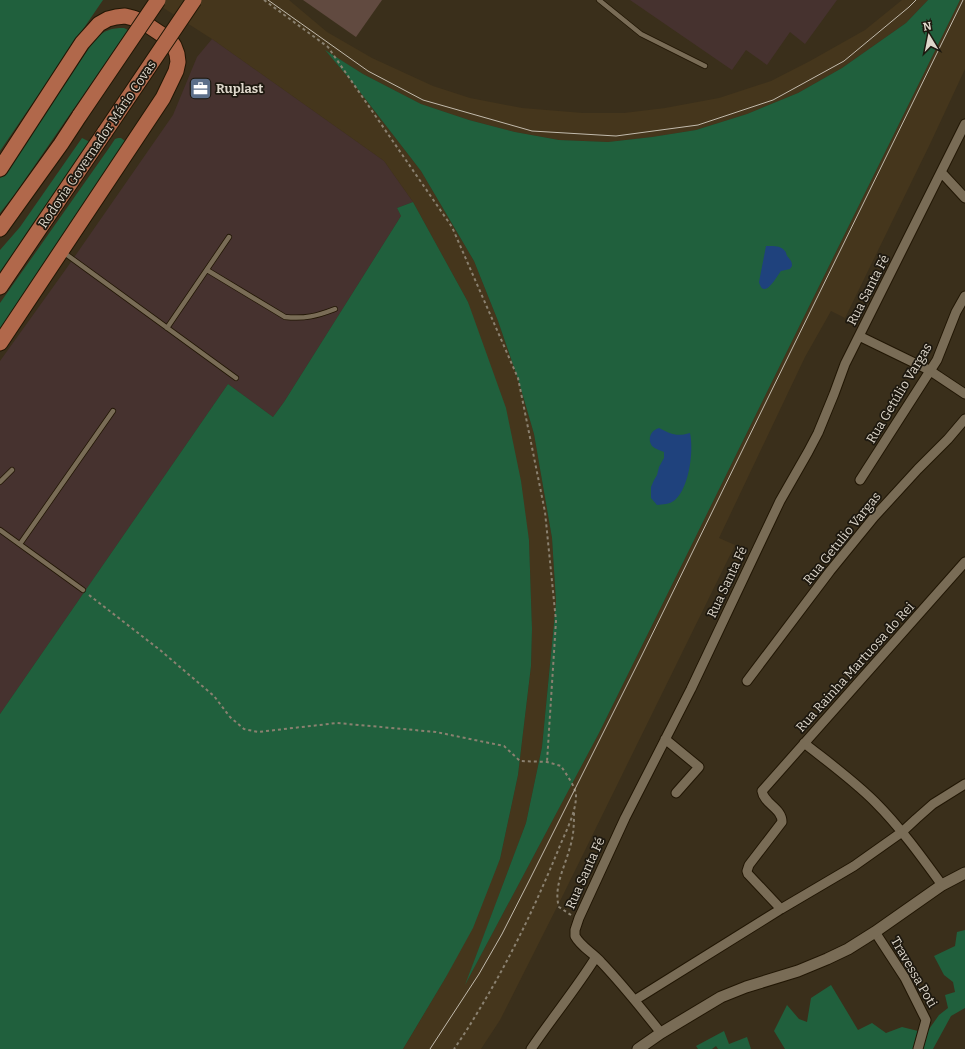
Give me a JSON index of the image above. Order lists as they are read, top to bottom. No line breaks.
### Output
{"streets":{"highway":["Rodovia Governador Mário Covas"],"street":["Rua Santa Fé","Rua Getúlio Vargas","Rua Getulio Vargas","Rua Rainha Martuosa do Rei","Travessa Poti"]},"places":{"office":["Ruplast"]},"north":"top"}
